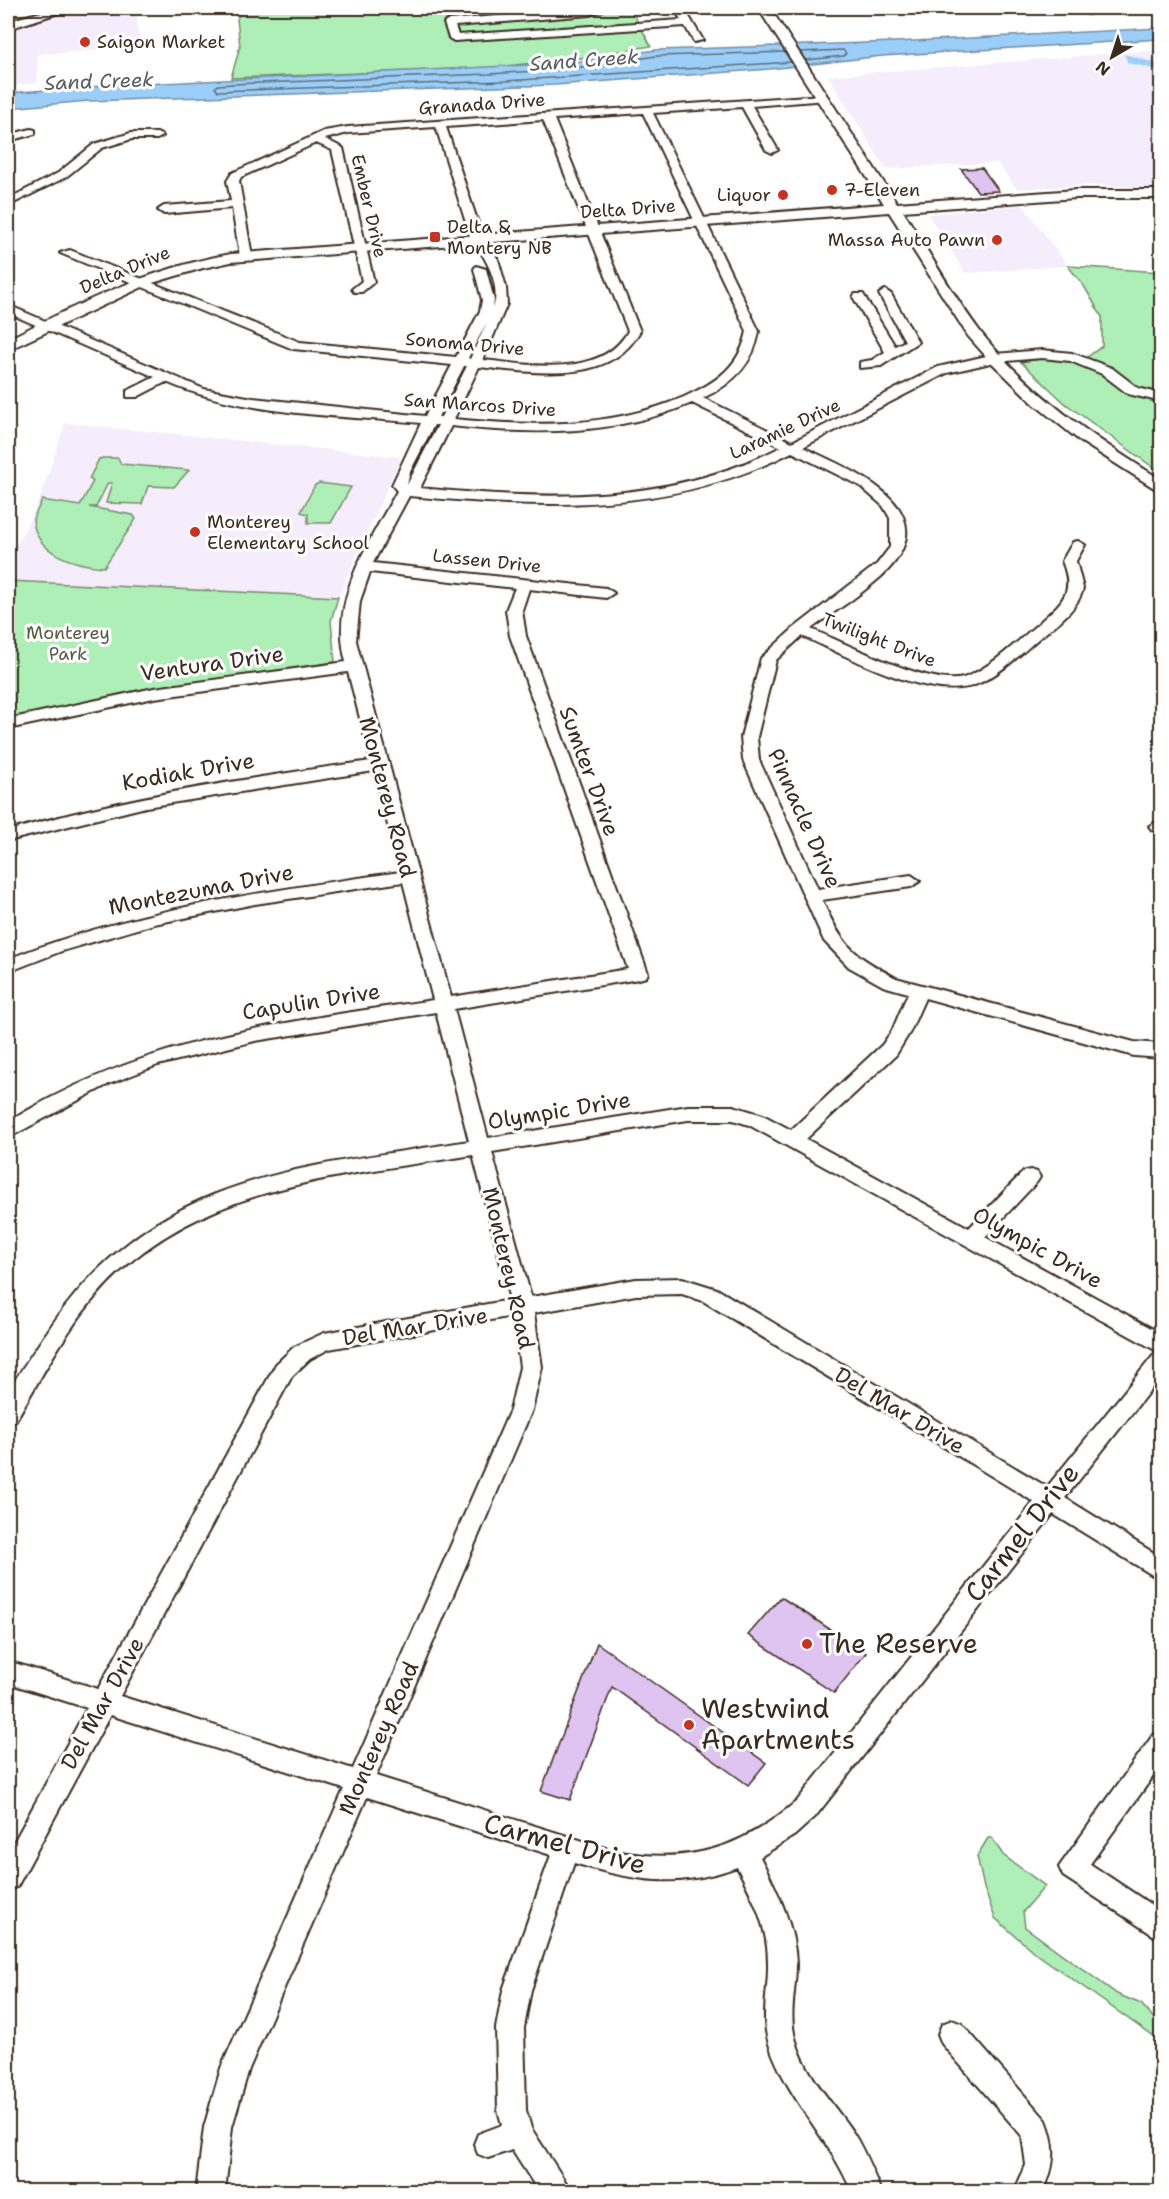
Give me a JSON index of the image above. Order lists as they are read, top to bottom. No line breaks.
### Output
{"streets":{"main road":["Delta Drive"],"street":["Granada Drive","Ember Drive","Sonoma Drive","San Marcos Drive","Laramie Drive","Lassen Drive","Twilight Drive","Ventura Drive","Kodiak Drive","Sumter Drive","Monterey Road","Pinnacle Drive","Montezuma Drive","Capulin Drive","Olympic Drive","Del Mar Drive","Carmel Drive"]},"crossings":[["Granada Drive","Ember Drive"],["Granada Drive","Delta Drive"],["Granada Drive","Sonoma Drive"],["Granada Drive","San Marcos Drive"],["Granada Drive","Monterey Road"],["Ember Drive","Delta Drive"],["Delta Drive","Sonoma Drive"],["Delta Drive","San Marcos Drive"],["Delta Drive","Monterey Road"],["Sonoma Drive","Monterey Road"],["San Marcos Drive","Monterey Road"],["San Marcos Drive","Pinnacle Drive"],["Laramie Drive","Monterey Road"],["Laramie Drive","Pinnacle Drive"],["Lassen Drive","Sumter Drive"],["Lassen Drive","Monterey Road"],["Twilight Drive","Pinnacle Drive"],["Ventura Drive","Monterey Road"],["Kodiak Drive","Monterey Road"],["Sumter Drive","Capulin Drive"],["Monterey Road","Montezuma Drive"],["Monterey Road","Capulin Drive"],["Monterey Road","Olympic Drive"],["Monterey Road","Del Mar Drive"],["Monterey Road","Carmel Drive"],["Del Mar Drive","Carmel Drive"]],"water":["Sand Creek"],"parks":["Monterey Park"],"places":{"other":["Saigon Market","7-Eleven","Liquor","Massa Auto Pawn","Monterey Elementary School","The Reserve","Westwind Apartments"],"transit":["Delta & Montery NB"]},"north":"bottom left"}
